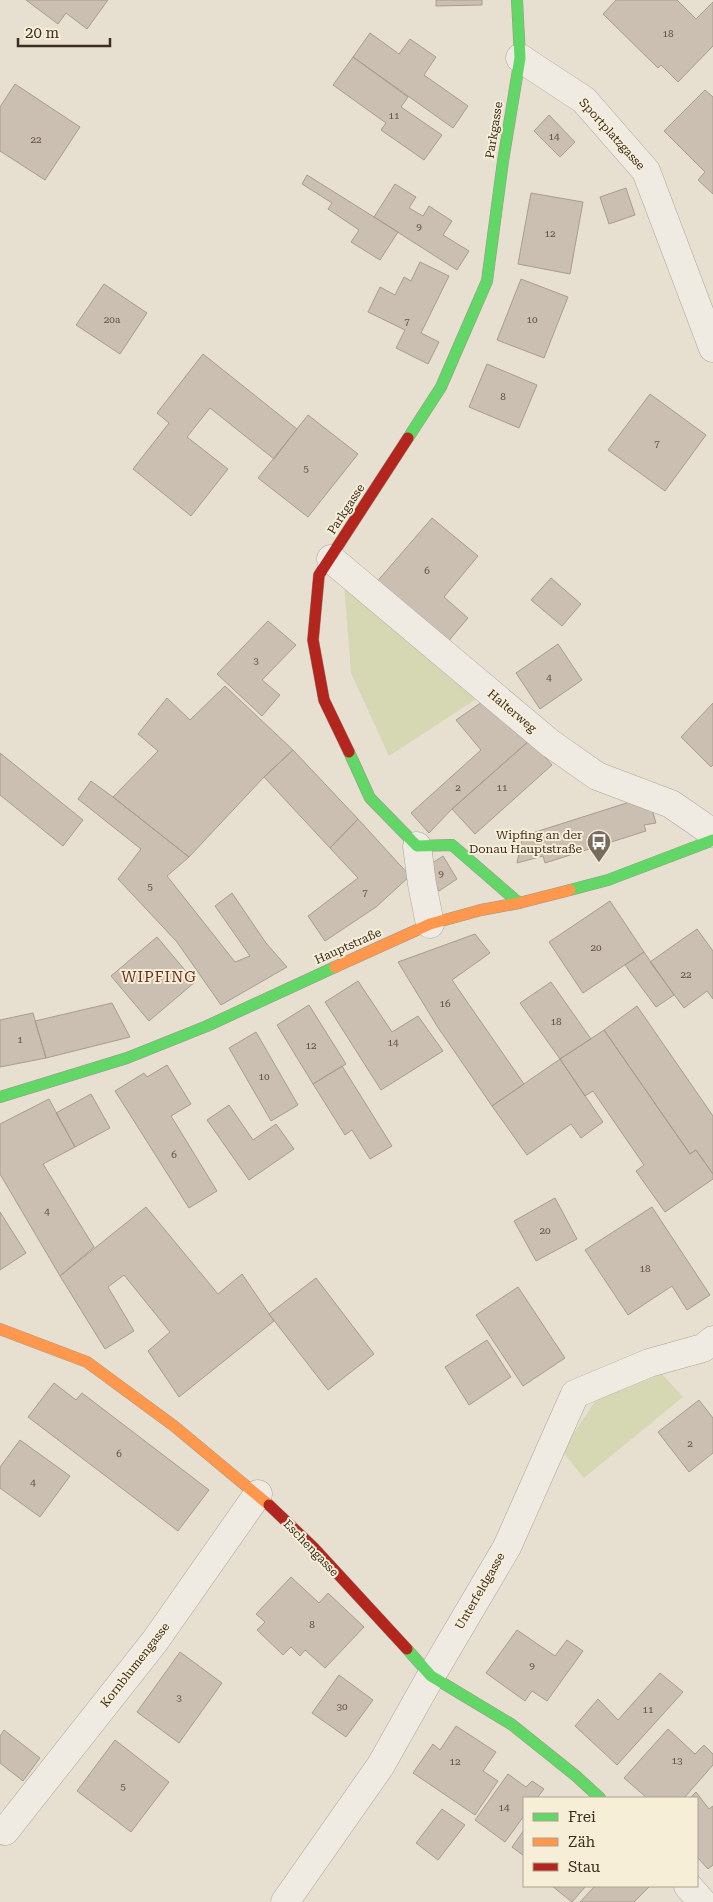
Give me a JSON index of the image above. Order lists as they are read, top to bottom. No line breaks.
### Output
{"streets":{"street":["Parkgasse","Sportplatzgasse","Halterweg","Hauptstraße","Eschengasse","Unterfeldgasse","Kornblumengasse"]},"crossings":[["Parkgasse","Sportplatzgasse"],["Parkgasse","Halterweg"],["Eschengasse","Unterfeldgasse"],["Eschengasse","Kornblumengasse"]],"districts":["WIPFING"],"places":{"bus stop":["Wipfing an der Donau Hauptstraße"]},"house_numbers":["18","11","14","22","9","12","20a","10","7","8","7","5","6","3","4","2","11","9","5","7","20","22","16","18","1","14","12","10","6","4","20","18","2","6","4","8","9","3","30","11","13","12","5","14"],"legend":["Frei","Zäh","Stau"],"scale_bar":"20 m"}
